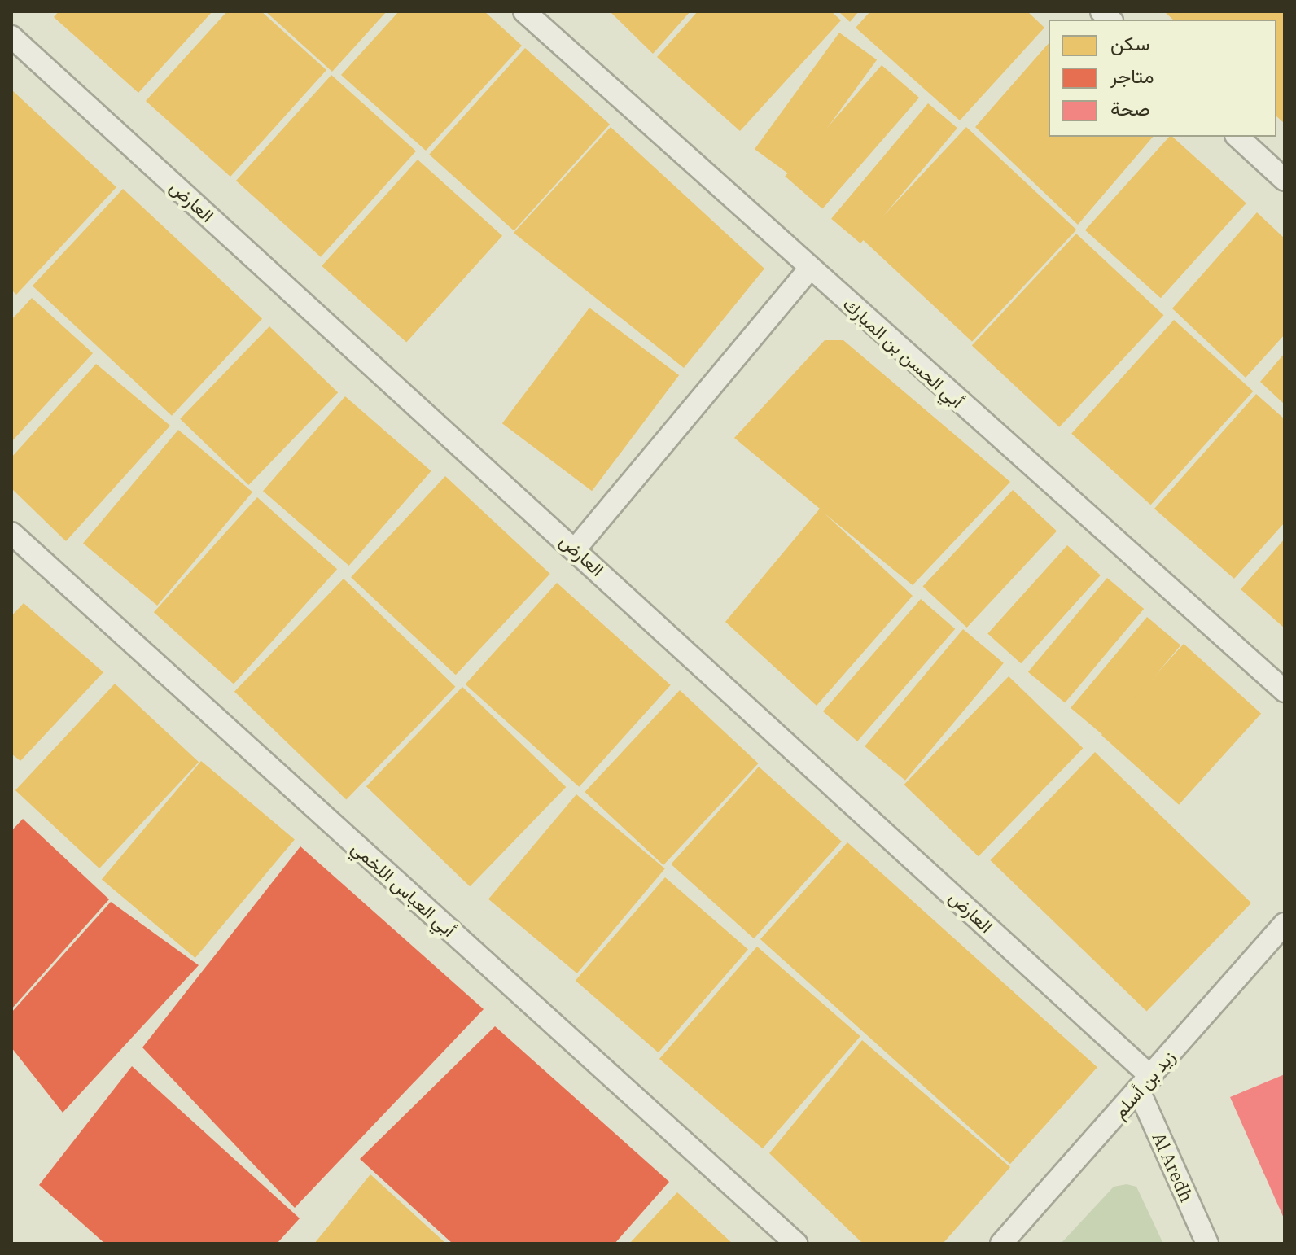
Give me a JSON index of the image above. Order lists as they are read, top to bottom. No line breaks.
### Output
{"streets":{"street":["العارض","أبي الحسن بن المبارك","أبي العباس اللخمي","زيد بن أسلم","Al Aredh"]},"crossings":[["العارض","زيد بن أسلم"],["العارض","Al Aredh"],["زيد بن أسلم","Al Aredh"]],"legend":["سكن","متاجر","صحة"]}
